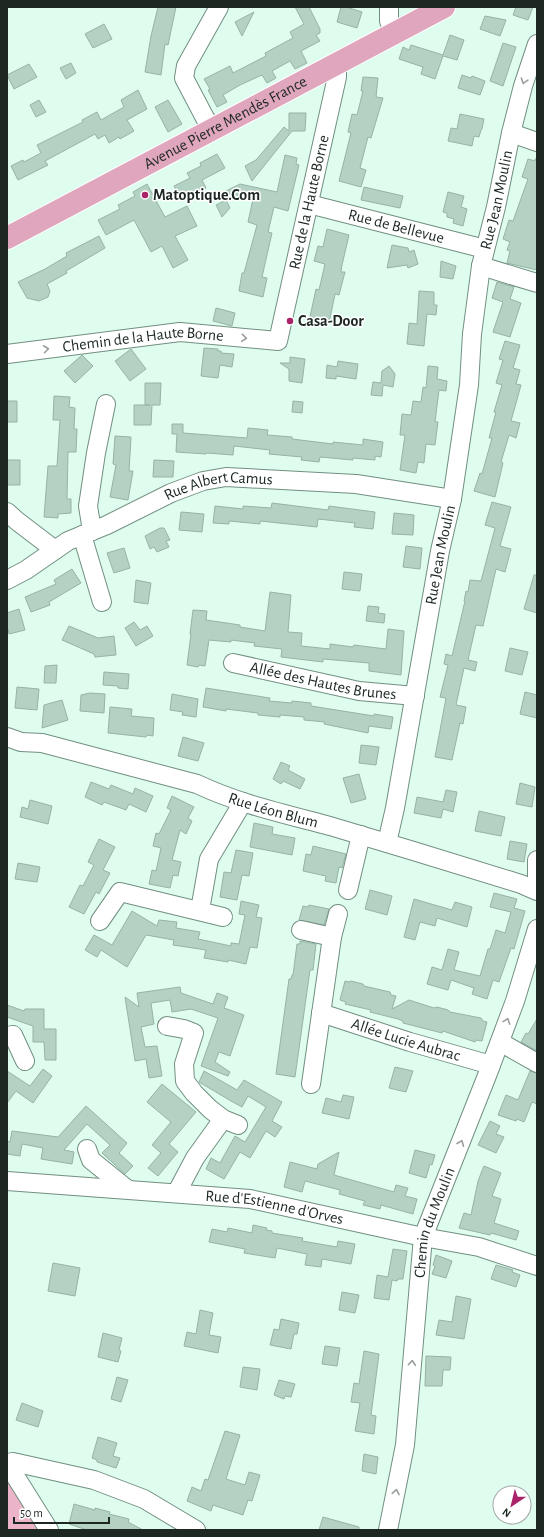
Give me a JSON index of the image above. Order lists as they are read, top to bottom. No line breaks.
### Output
{"streets":{"main road":["Avenue Pierre Mendès France"],"street":["Rue Jean Moulin","Rue de la Haute Borne","Rue de Bellevue","Chemin de la Haute Borne","Rue Albert Camus","Allée des Hautes Brunes","Rue Léon Blum","Allée Lucie Aubrac","Rue d'Estienne d'Orves","Chemin du Moulin"]},"crossings":[["Avenue Pierre Mendès France","Rue de la Haute Borne"],["Rue Jean Moulin","Rue de Bellevue"],["Rue Jean Moulin","Rue Albert Camus"],["Rue Jean Moulin","Allée des Hautes Brunes"],["Rue Jean Moulin","Rue Léon Blum"],["Rue de la Haute Borne","Rue de Bellevue"],["Rue de la Haute Borne","Chemin de la Haute Borne"],["Allée Lucie Aubrac","Chemin du Moulin"],["Rue d'Estienne d'Orves","Chemin du Moulin"]],"one_way":["Chemin de la Haute Borne","Chemin du Moulin"],"places":["Matoptique.Com","Casa-Door"],"scale_bar":"50 m","north":"bottom left"}
